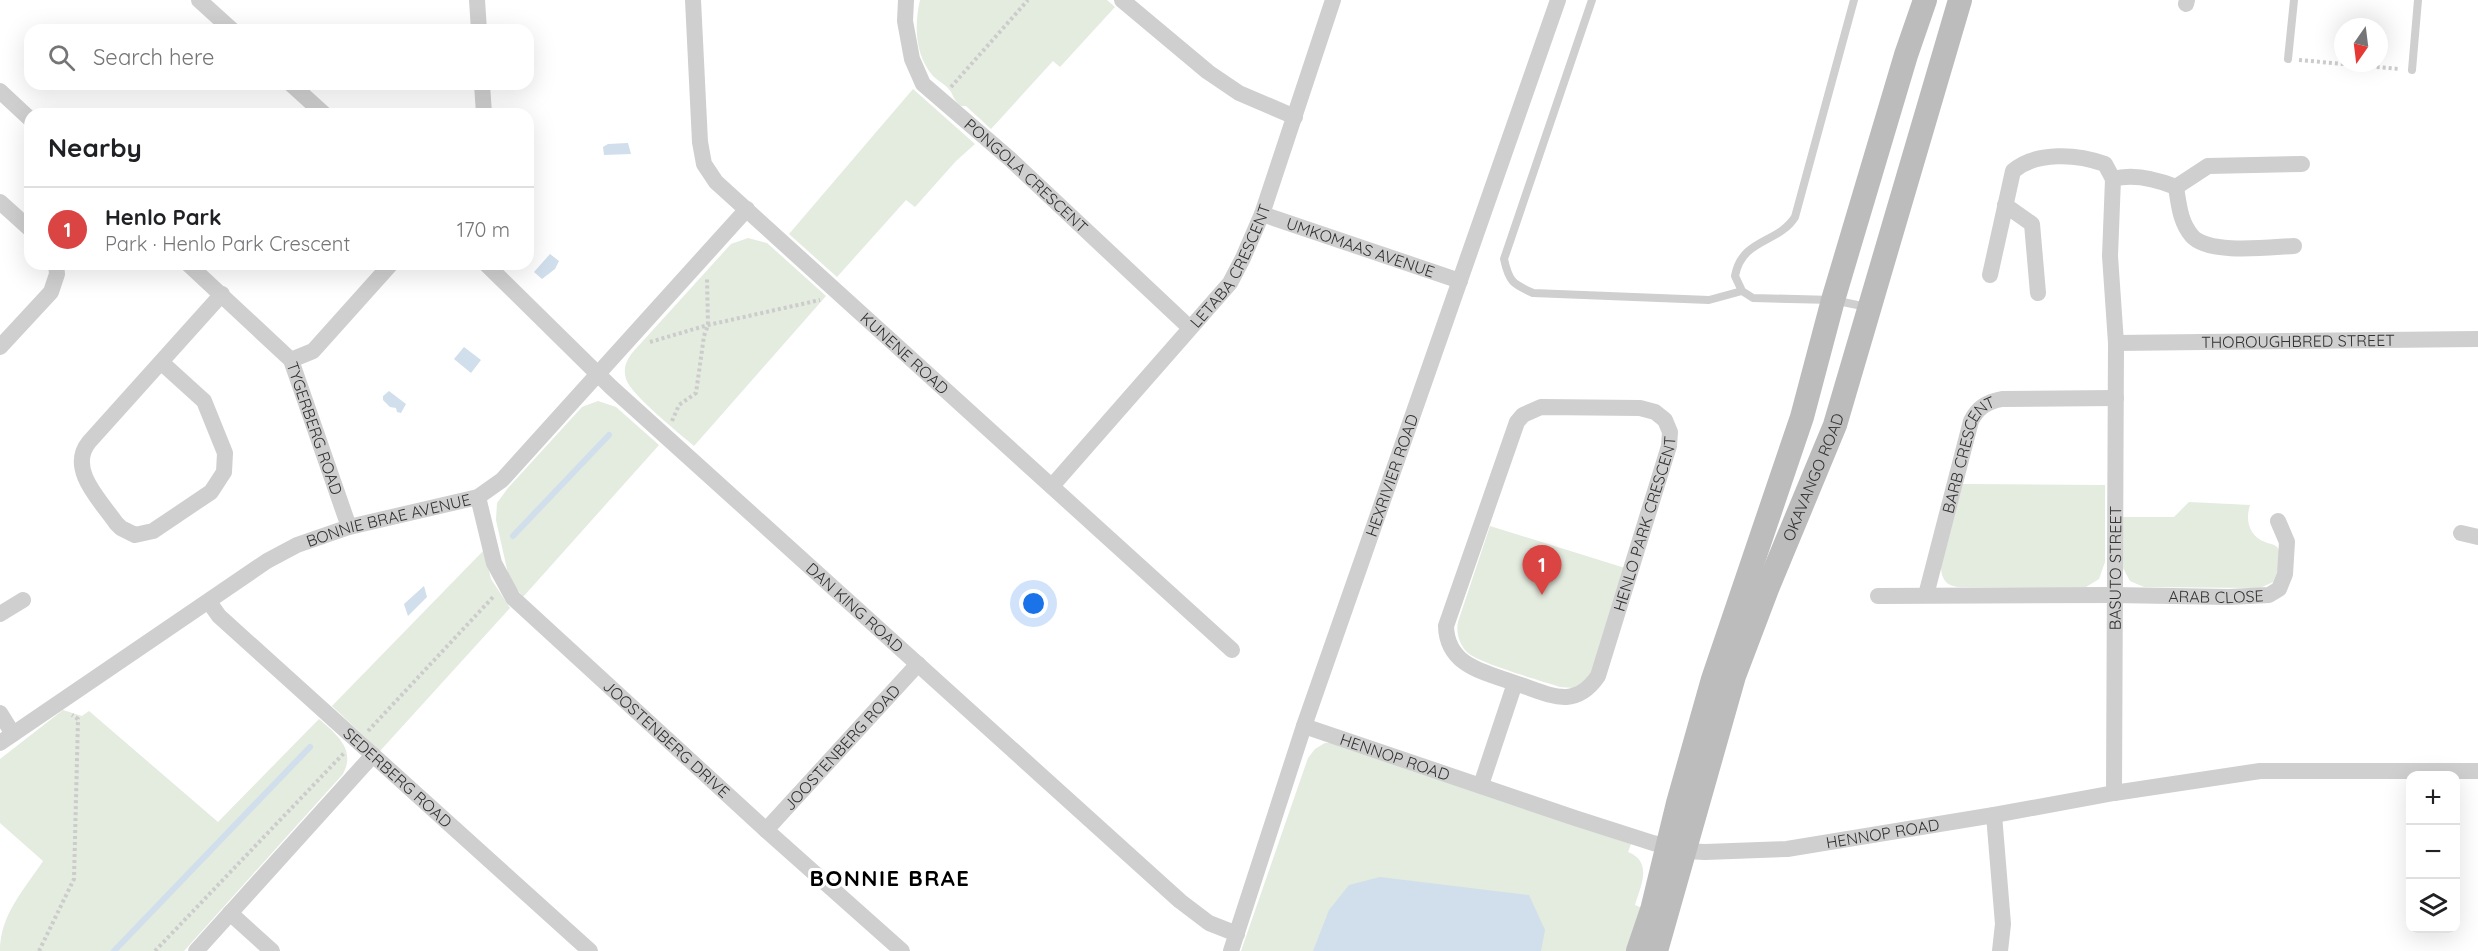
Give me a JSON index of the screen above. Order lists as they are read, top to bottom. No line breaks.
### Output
{"streets":{"main road":["OKAVANGO ROAD"],"street":["PONGOLA CRESCENT","UMKOMAAS AVENUE","LETABA CRESCENT","THOROUGHBRED STREET","KUNENE ROAD","TYGERBERG ROAD","BARB CRESCENT","HEXRIVIER ROAD","BONNIE BRAE AVENUE","HENLO PARK CRESCENT","BASUTO STREET","ARAB CLOSE","DAN KING ROAD","JOOSTENBERG DRIVE","JOOSTENBERG ROAD","HENNOP ROAD","SEDERBERG ROAD"]},"crossings":[["PONGOLA CRESCENT","LETABA CRESCENT"],["UMKOMAAS AVENUE","LETABA CRESCENT"],["UMKOMAAS AVENUE","HEXRIVIER ROAD"],["LETABA CRESCENT","KUNENE ROAD"],["THOROUGHBRED STREET","BASUTO STREET"],["KUNENE ROAD","BONNIE BRAE AVENUE"],["TYGERBERG ROAD","BONNIE BRAE AVENUE"],["BARB CRESCENT","BASUTO STREET"],["HEXRIVIER ROAD","DAN KING ROAD"],["HEXRIVIER ROAD","HENNOP ROAD"],["OKAVANGO ROAD","HENNOP ROAD"],["BONNIE BRAE AVENUE","DAN KING ROAD"],["BONNIE BRAE AVENUE","JOOSTENBERG DRIVE"],["BONNIE BRAE AVENUE","SEDERBERG ROAD"],["BASUTO STREET","ARAB CLOSE"],["BASUTO STREET","HENNOP ROAD"],["DAN KING ROAD","JOOSTENBERG ROAD"],["JOOSTENBERG DRIVE","JOOSTENBERG ROAD"]],"districts":["BONNIE BRAE"],"north":"bottom","page":{"search":"Search here","heading":"Nearby","list":[{"mark":"1","name":"Henlo Park","note":"Park · Henlo Park Crescent","value":"170 m"}],"pins":"1","map_buttons":["+","−"]}}
